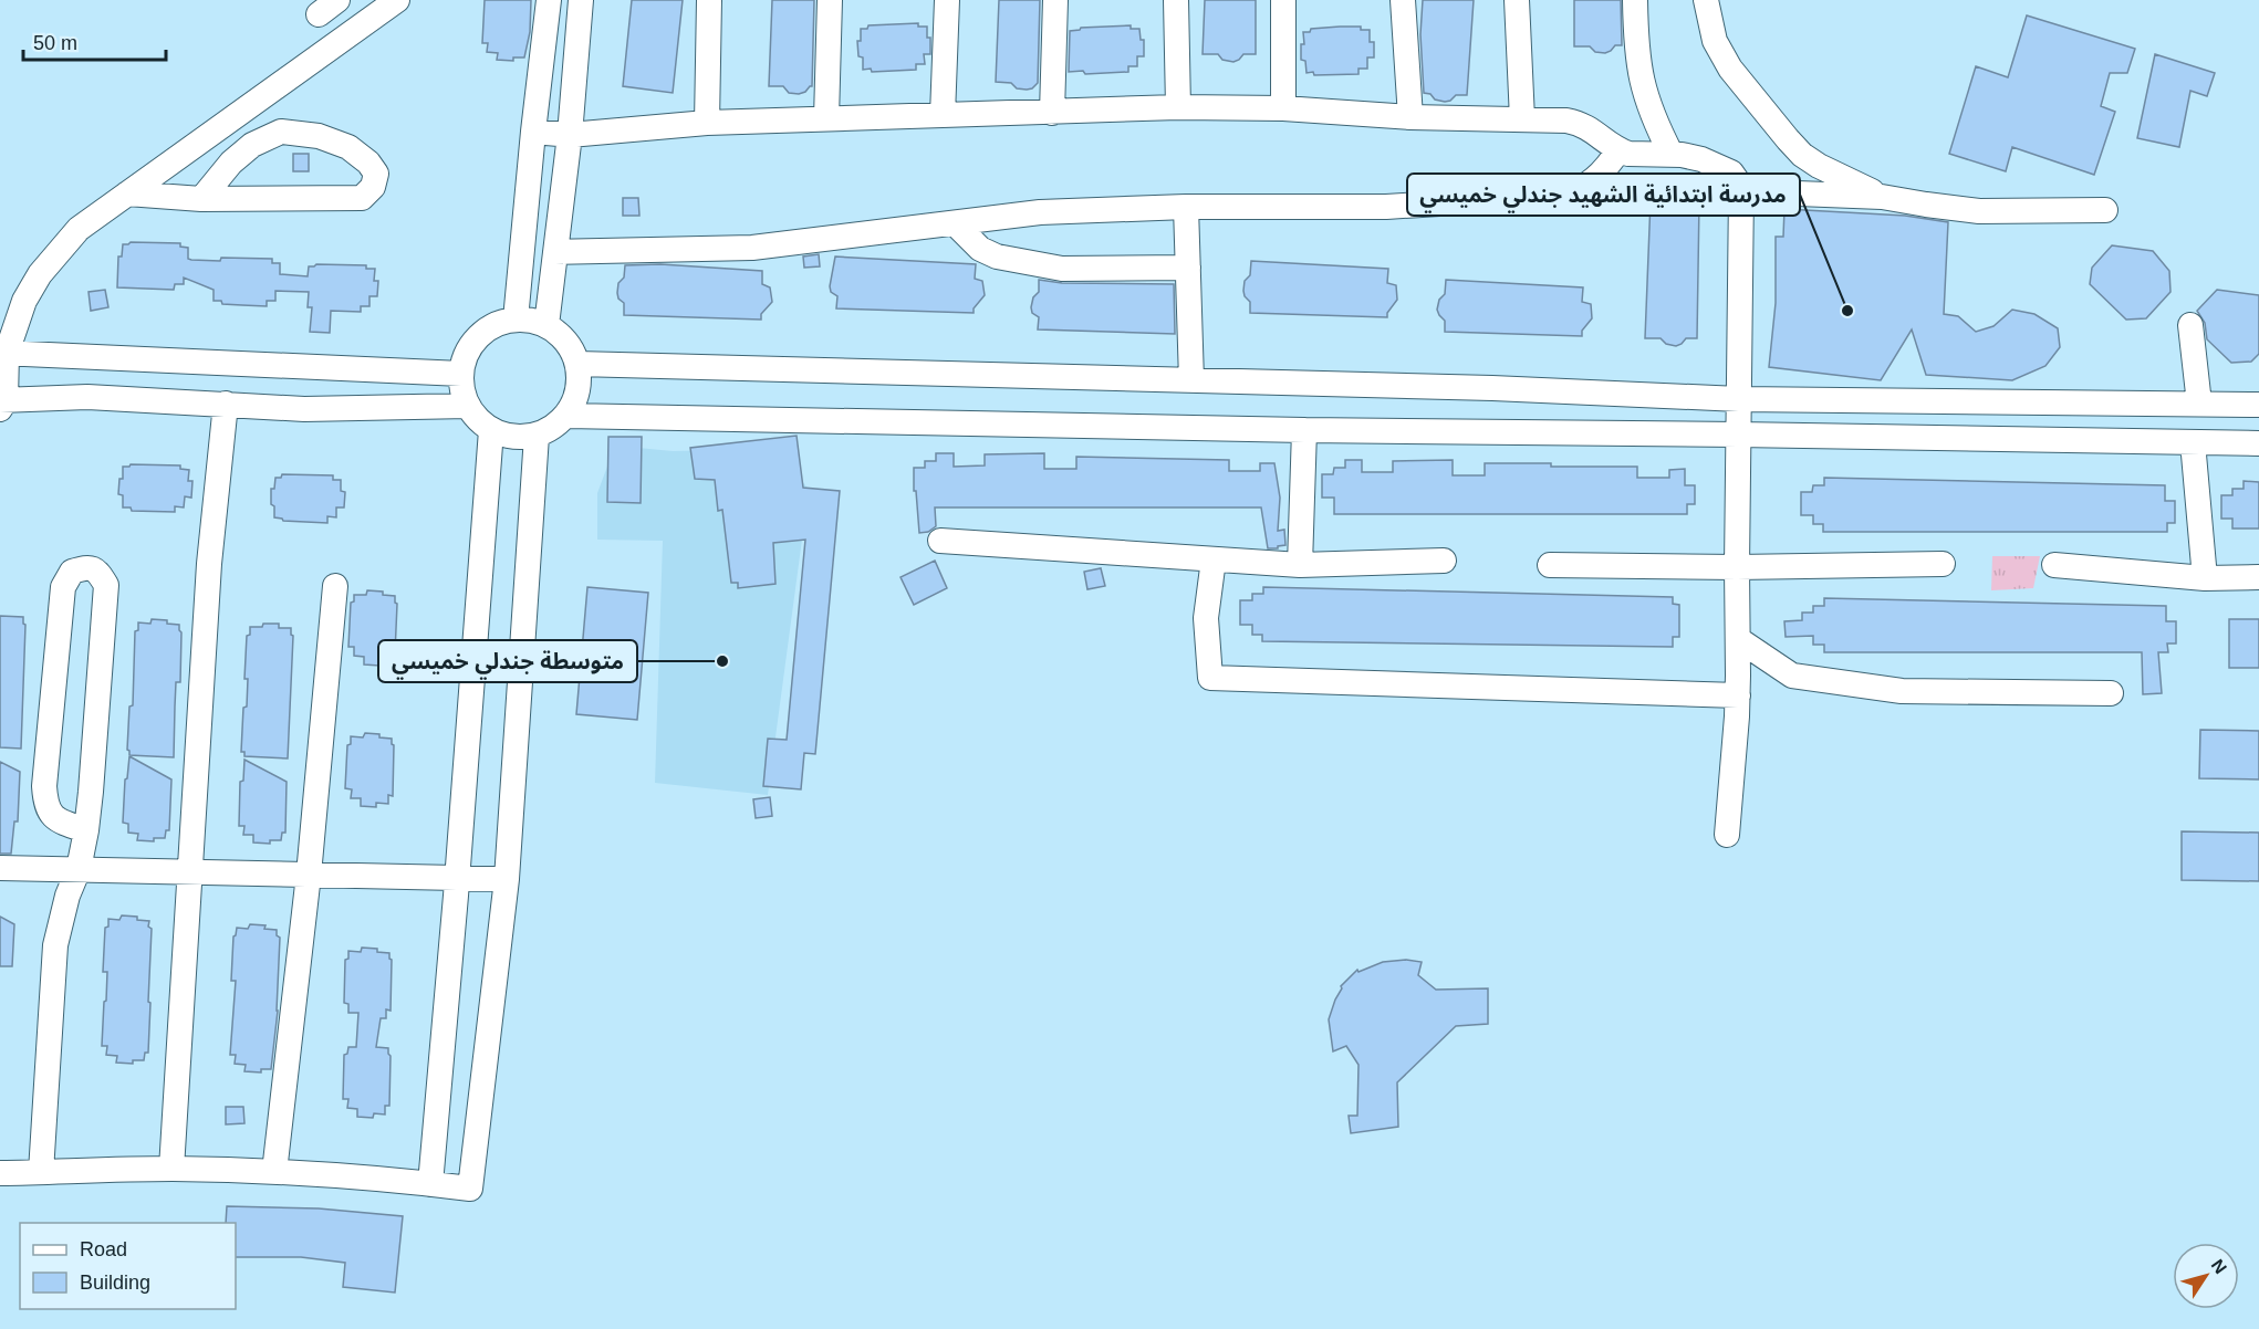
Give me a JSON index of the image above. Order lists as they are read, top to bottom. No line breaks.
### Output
{"places":["مدرسة ابتدائية الشهيد جندلي خميسي","متوسطة جندلي خميسي"],"legend":["Road","Building"],"scale_bar":"50 m","north":"top right"}
